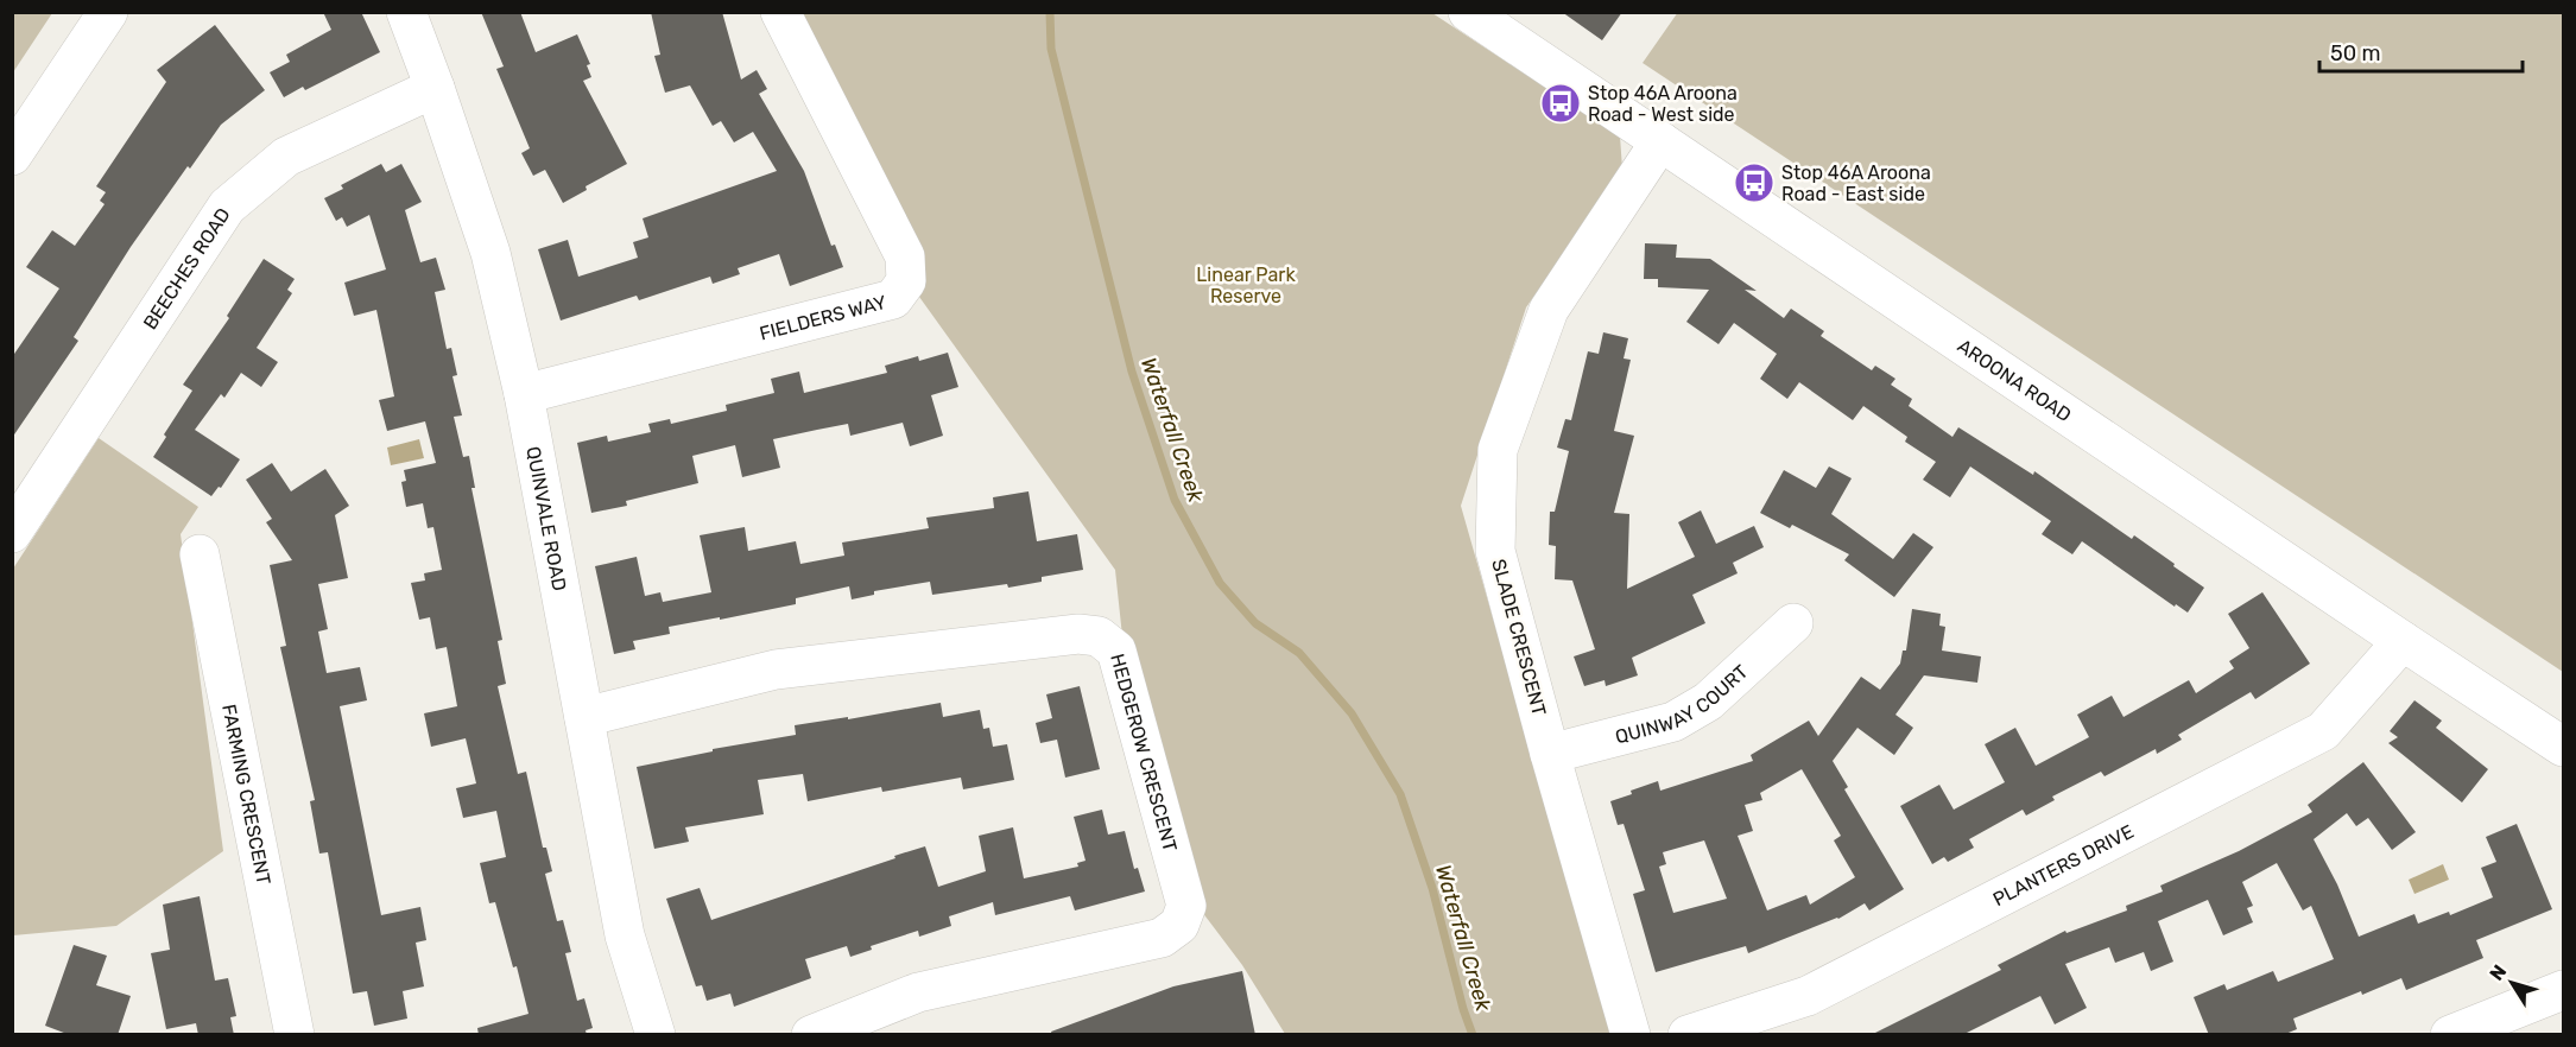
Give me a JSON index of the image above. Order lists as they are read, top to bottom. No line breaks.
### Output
{"streets":{"street":["BEECHES ROAD","FIELDERS WAY","AROONA ROAD","QUINVALE ROAD","SLADE CRESCENT","QUINWAY COURT","HEDGEROW CRESCENT","FARMING CRESCENT","PLANTERS DRIVE"]},"crossings":[["BEECHES ROAD","QUINVALE ROAD"],["FIELDERS WAY","QUINVALE ROAD"],["AROONA ROAD","SLADE CRESCENT"],["AROONA ROAD","PLANTERS DRIVE"],["QUINVALE ROAD","HEDGEROW CRESCENT"],["SLADE CRESCENT","QUINWAY COURT"]],"water":["Waterfall Creek"],"parks":["Linear Park Reserve"],"places":{"bus stop":["Stop 46A Aroona Road - West side","Stop 46A Aroona Road - East side"]},"scale_bar":"50 m","north":"top left"}
